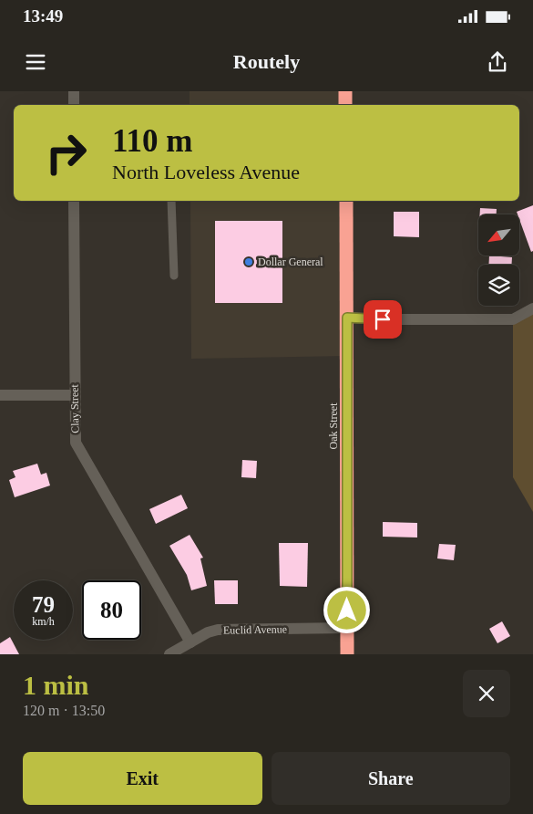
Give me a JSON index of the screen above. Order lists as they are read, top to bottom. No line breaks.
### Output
{"streets":{"highway":["Oak Street"],"street":["Clay Street","Euclid Avenue"]},"crossings":[["Clay Street","Euclid Avenue"],["Oak Street","Euclid Avenue"]],"places":["Dollar General"],"north":"bottom left","page":{"status":"13:49","header":"Routely","turn":["110 m","North Loveless Avenue"],"speed":"79 km/h","limit":"80","heading":["1 min","120 m · 13:50"],"buttons":["Exit","Share"]}}
